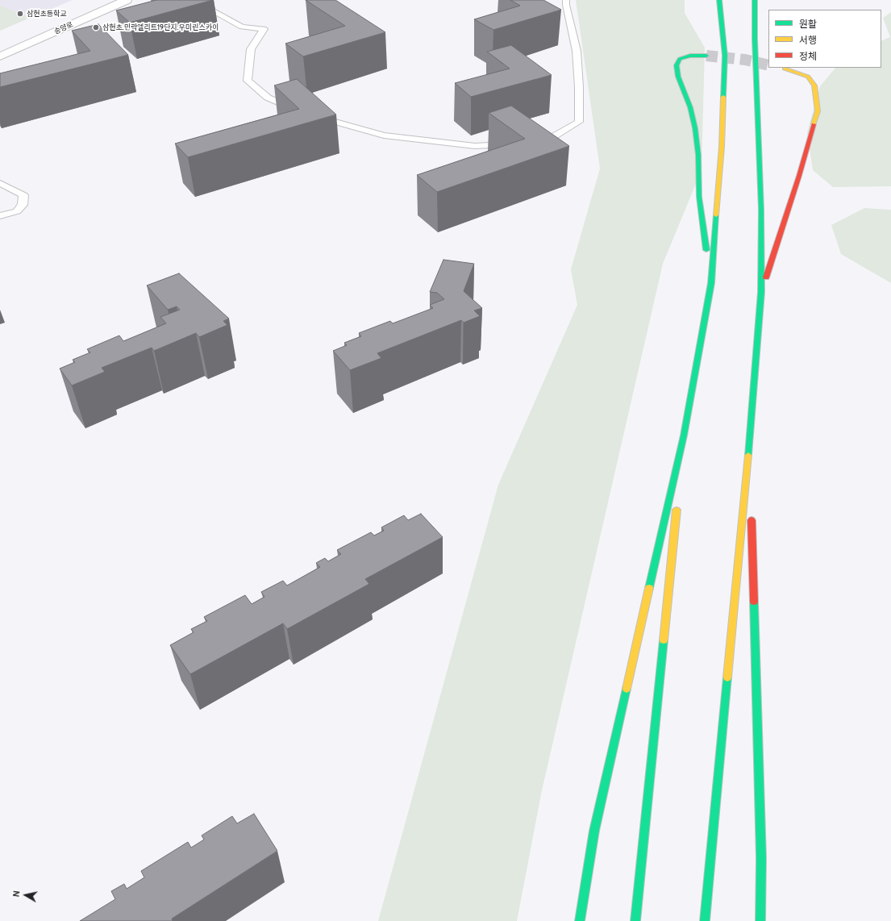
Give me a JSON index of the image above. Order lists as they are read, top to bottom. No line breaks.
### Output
{"streets":{"street":["송양로"]},"places":["삼현초등학교","삼현초.민락엘리트19단지.우미린스카이"],"legend":["원활","서행","정체"],"north":"left"}
